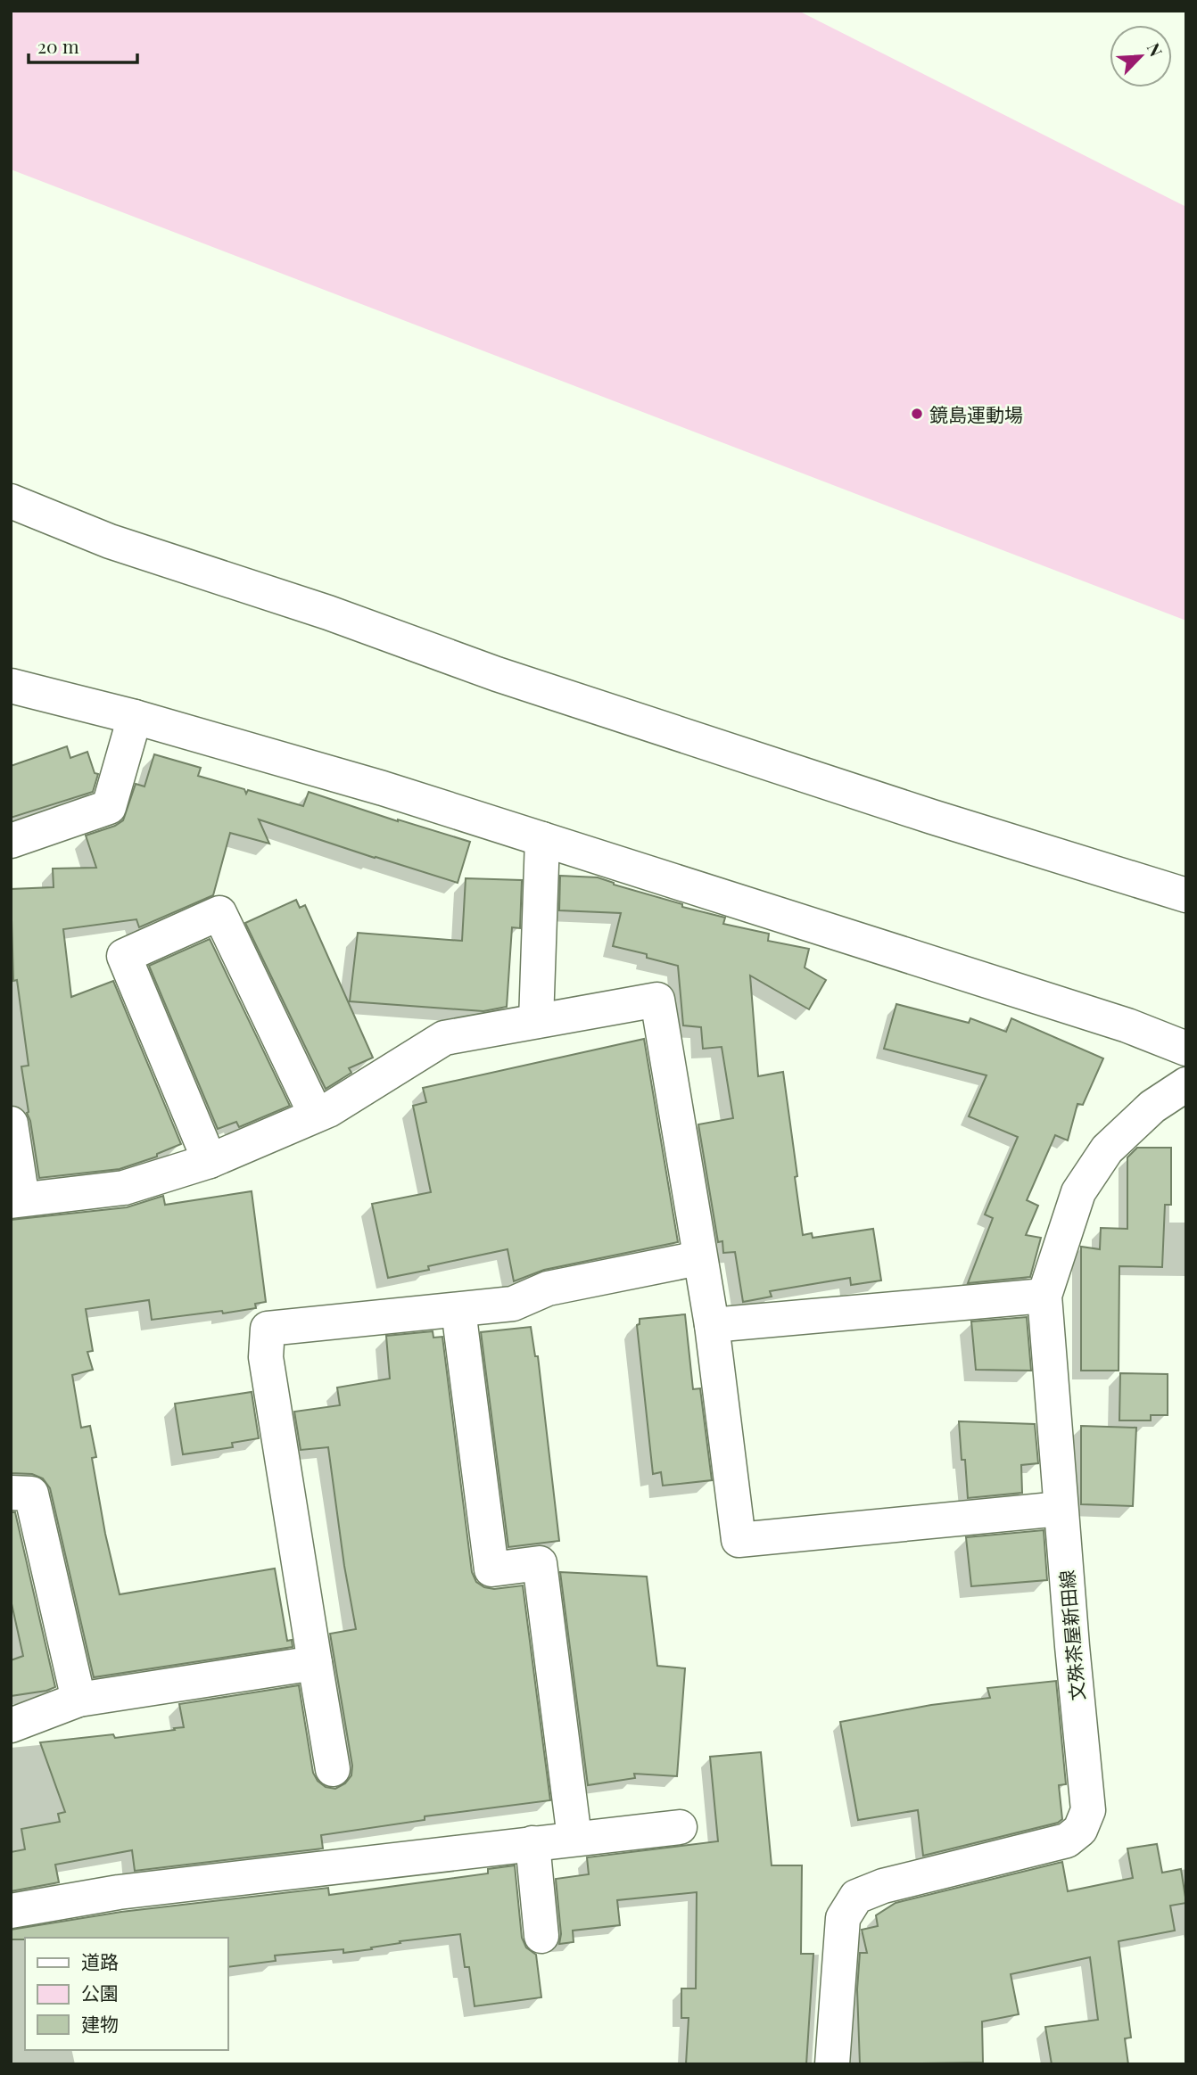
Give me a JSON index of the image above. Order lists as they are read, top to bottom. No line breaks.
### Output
{"streets":{"street":["文殊茶屋新田線"]},"places":["鏡島運動場"],"legend":["道路","公園","建物"],"scale_bar":"20 m","north":"top right"}
